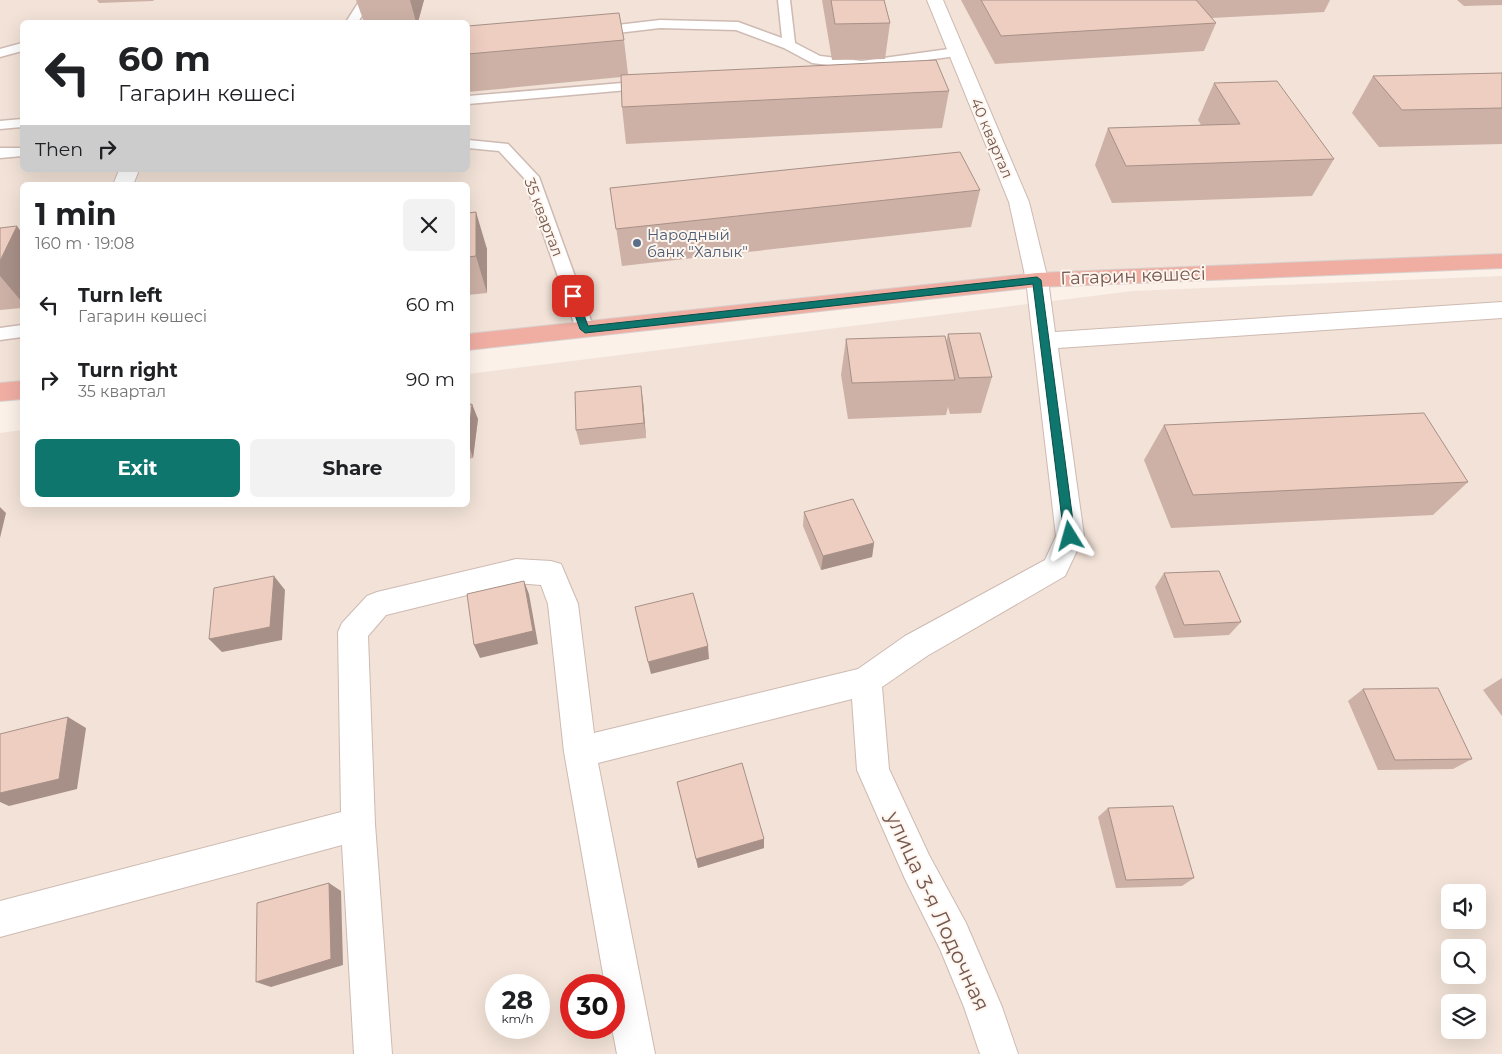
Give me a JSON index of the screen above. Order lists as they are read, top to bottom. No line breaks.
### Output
{"streets":{"highway":["Гагарин көшесі"],"street":["40 квартал","улица 3-я Лодочная"],"lane":["35 квартал"]},"crossings":[["40 квартал","Гагарин көшесі"],["40 квартал","улица 3-я Лодочная"],["35 квартал","Гагарин көшесі"]],"places":["Народный банк \"Халык\""],"page":{"turn":["60 m","Гагарин көшесі"],"then":"Then","heading":["1 min","160 m · 19:08"],"list":[{"name":"Turn left","note":"Гагарин көшесі","value":"60 m"},{"name":"Turn right","note":"35 квартал","value":"90 m"}],"buttons":["Exit","Share"],"speed":"28 km/h","limit":"30"}}
